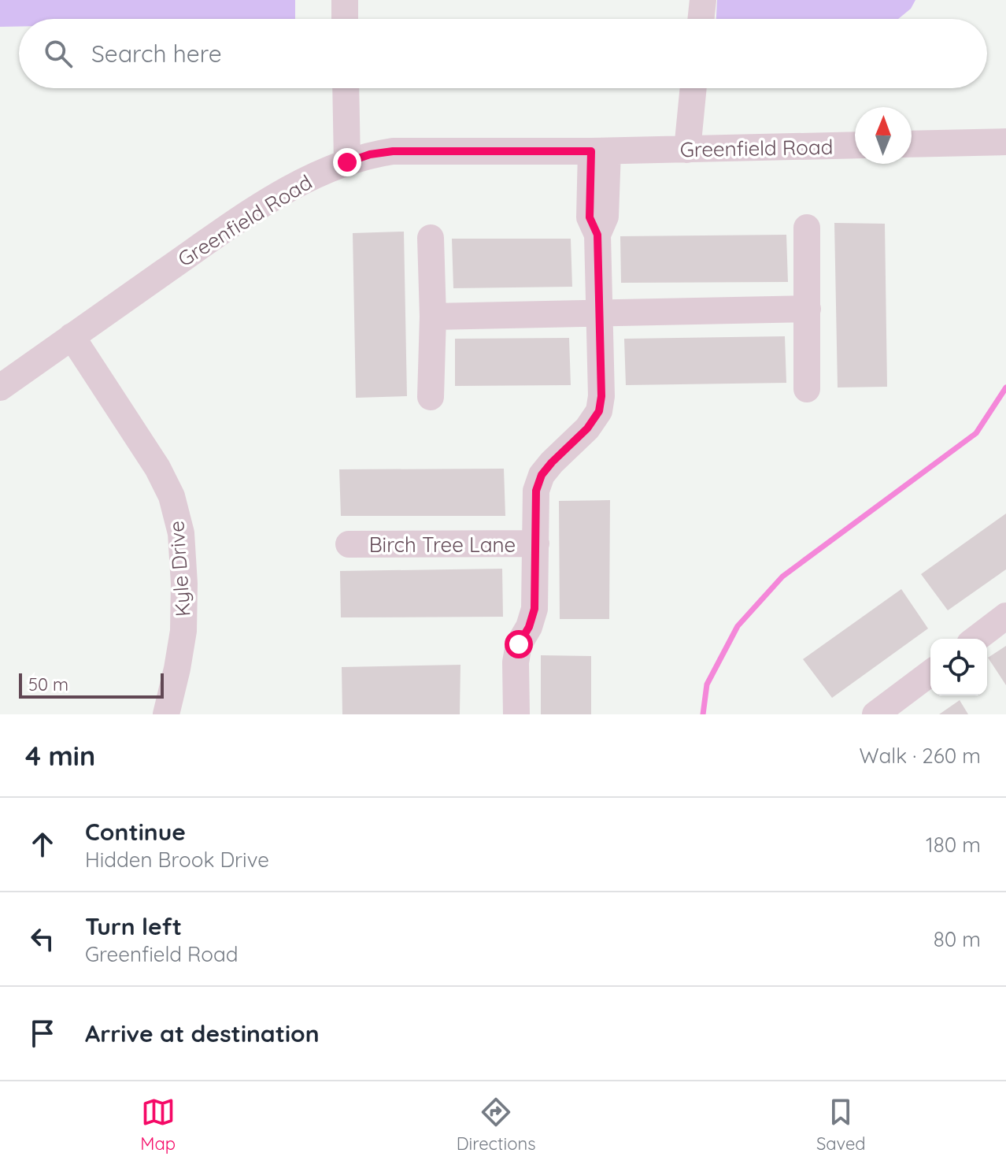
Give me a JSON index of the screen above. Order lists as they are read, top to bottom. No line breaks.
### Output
{"streets":{"street":["Greenfield Road","Birch Tree Lane","Kyle Drive"]},"crossings":[["Greenfield Road","Kyle Drive"]],"scale_bar":"50 m","north":"top","page":{"search":"Search here","scale":"50 m","heading":["4 min","Walk · 260 m"],"list":[["Continue","Hidden Brook Drive","180 m"],["Turn left","Greenfield Road","80 m"],"Arrive at destination"],"nav":["Map","Directions","Saved"]}}
